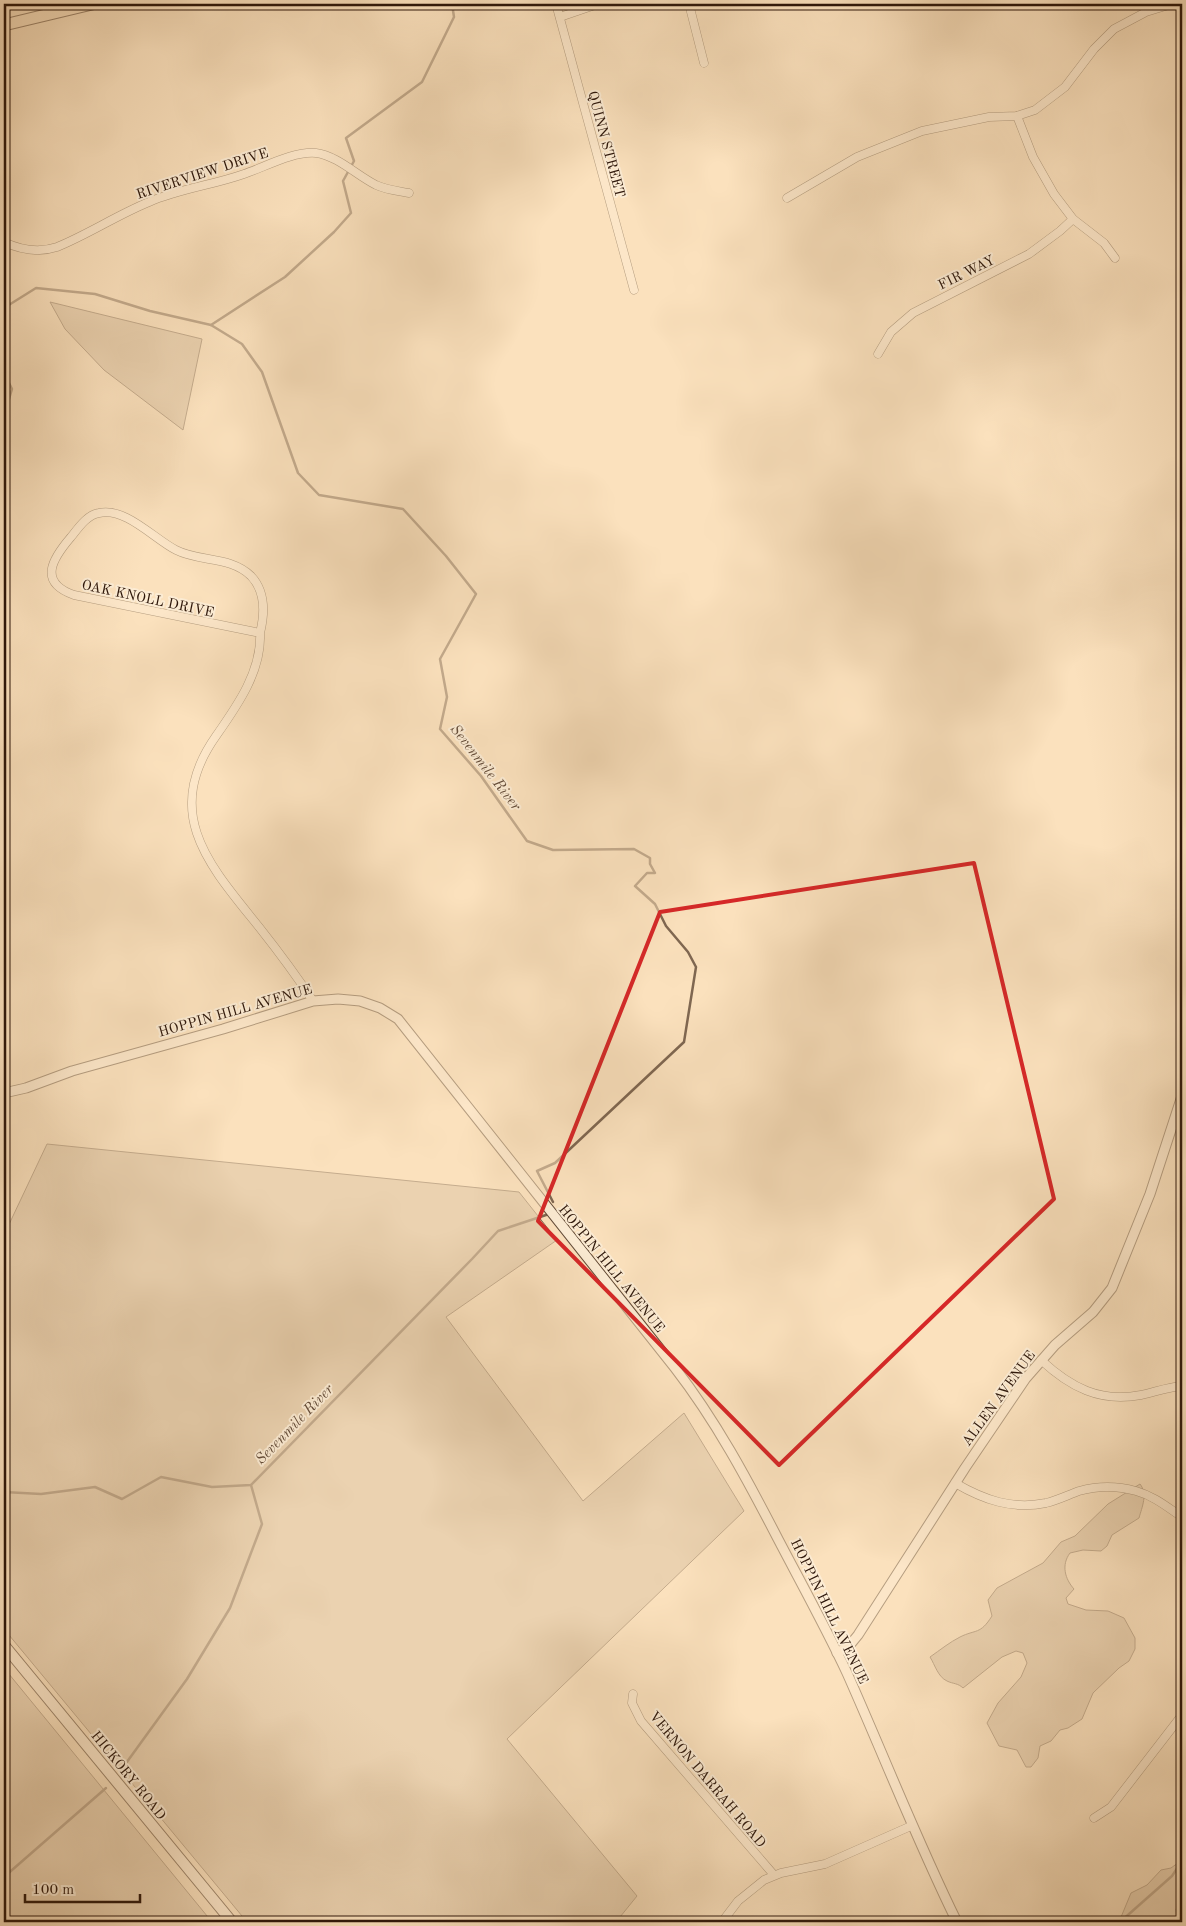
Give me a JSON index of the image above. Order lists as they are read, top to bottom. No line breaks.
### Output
{"streets":{"main road":["HICKORY ROAD"],"street":["QUINN STREET","RIVERVIEW DRIVE","FIR WAY","OAK KNOLL DRIVE","HOPPIN HILL AVENUE","ALLEN AVENUE","VERNON DARRAH ROAD"]},"crossings":[["OAK KNOLL DRIVE","HOPPIN HILL AVENUE"],["HOPPIN HILL AVENUE","ALLEN AVENUE"]],"water":["Sevenmile River"],"scale_bar":"100 m"}
